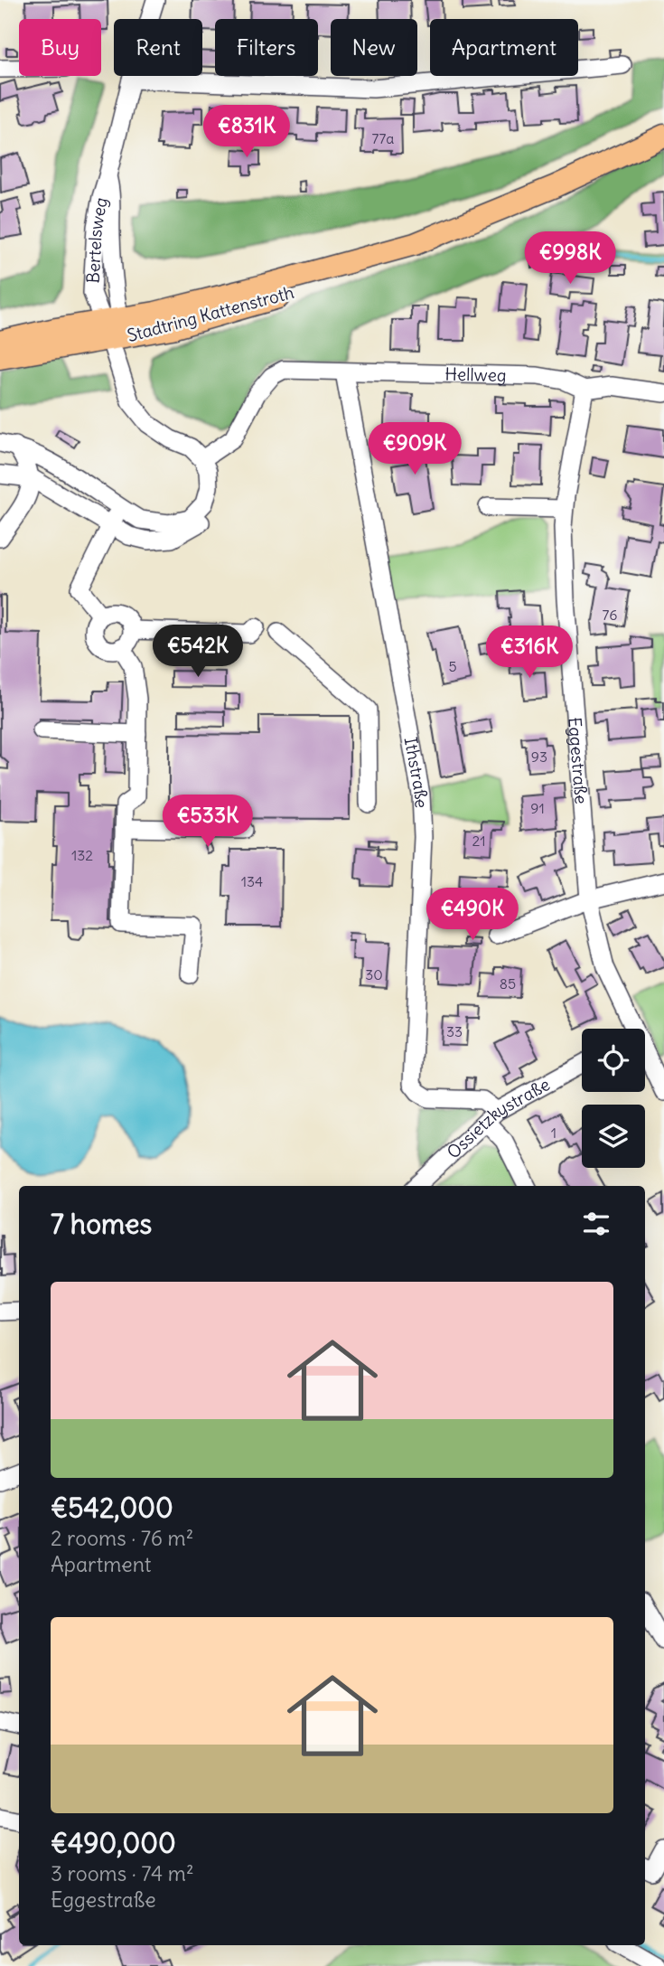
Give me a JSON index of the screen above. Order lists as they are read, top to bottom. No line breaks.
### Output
{"streets":{"main road":["Stadtring Kattenstroth"],"street":["Bertelsweg","Hellweg","Eggestraße","Ithstraße","Ossietzkystraße"]},"crossings":[["Bertelsweg","Stadtring Kattenstroth"],["Bertelsweg","Hellweg"],["Hellweg","Eggestraße"],["Hellweg","Ithstraße"],["Ithstraße","Ossietzkystraße"]],"house_numbers":["77a","76","5","93","91","21","132","134","30","85","33","1"],"page":{"chip":["Buy","Rent","Filters","New","Apartment"],"price":["€831K","€998K","€909K","€542K","€316K","€533K","€490K"],"heading":"7 homes","list":[{"name":"€542,000","note":"2 rooms · 76 m² · Apartment"},{"name":"€490,000","note":"3 rooms · 74 m² · Eggestraße"}]}}
